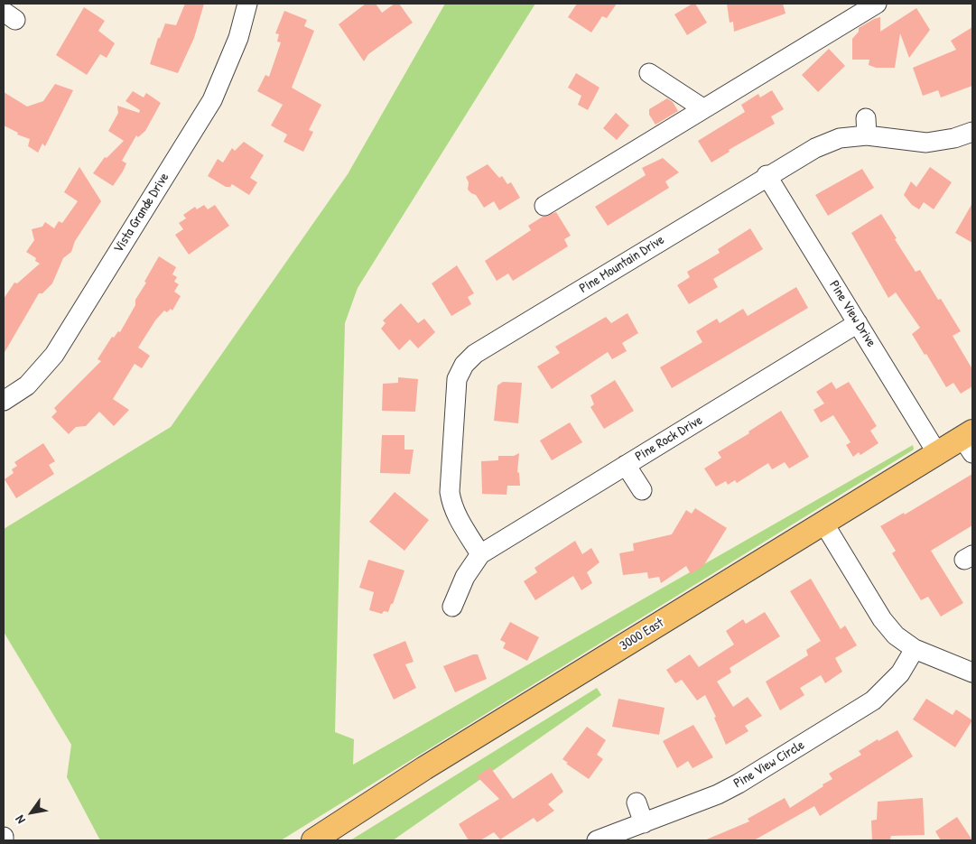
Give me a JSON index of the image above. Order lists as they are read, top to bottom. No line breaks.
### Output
{"streets":{"main road":["3000 East"],"street":["Vista Grande Drive","Pine Mountain Drive","Pine View Drive","Pine Rock Drive","Pine View Circle"]},"crossings":[["Pine Mountain Drive","Pine View Drive"],["Pine Mountain Drive","Pine Rock Drive"],["Pine View Drive","Pine Rock Drive"],["Pine View Drive","3000 East"]],"north":"bottom left"}
